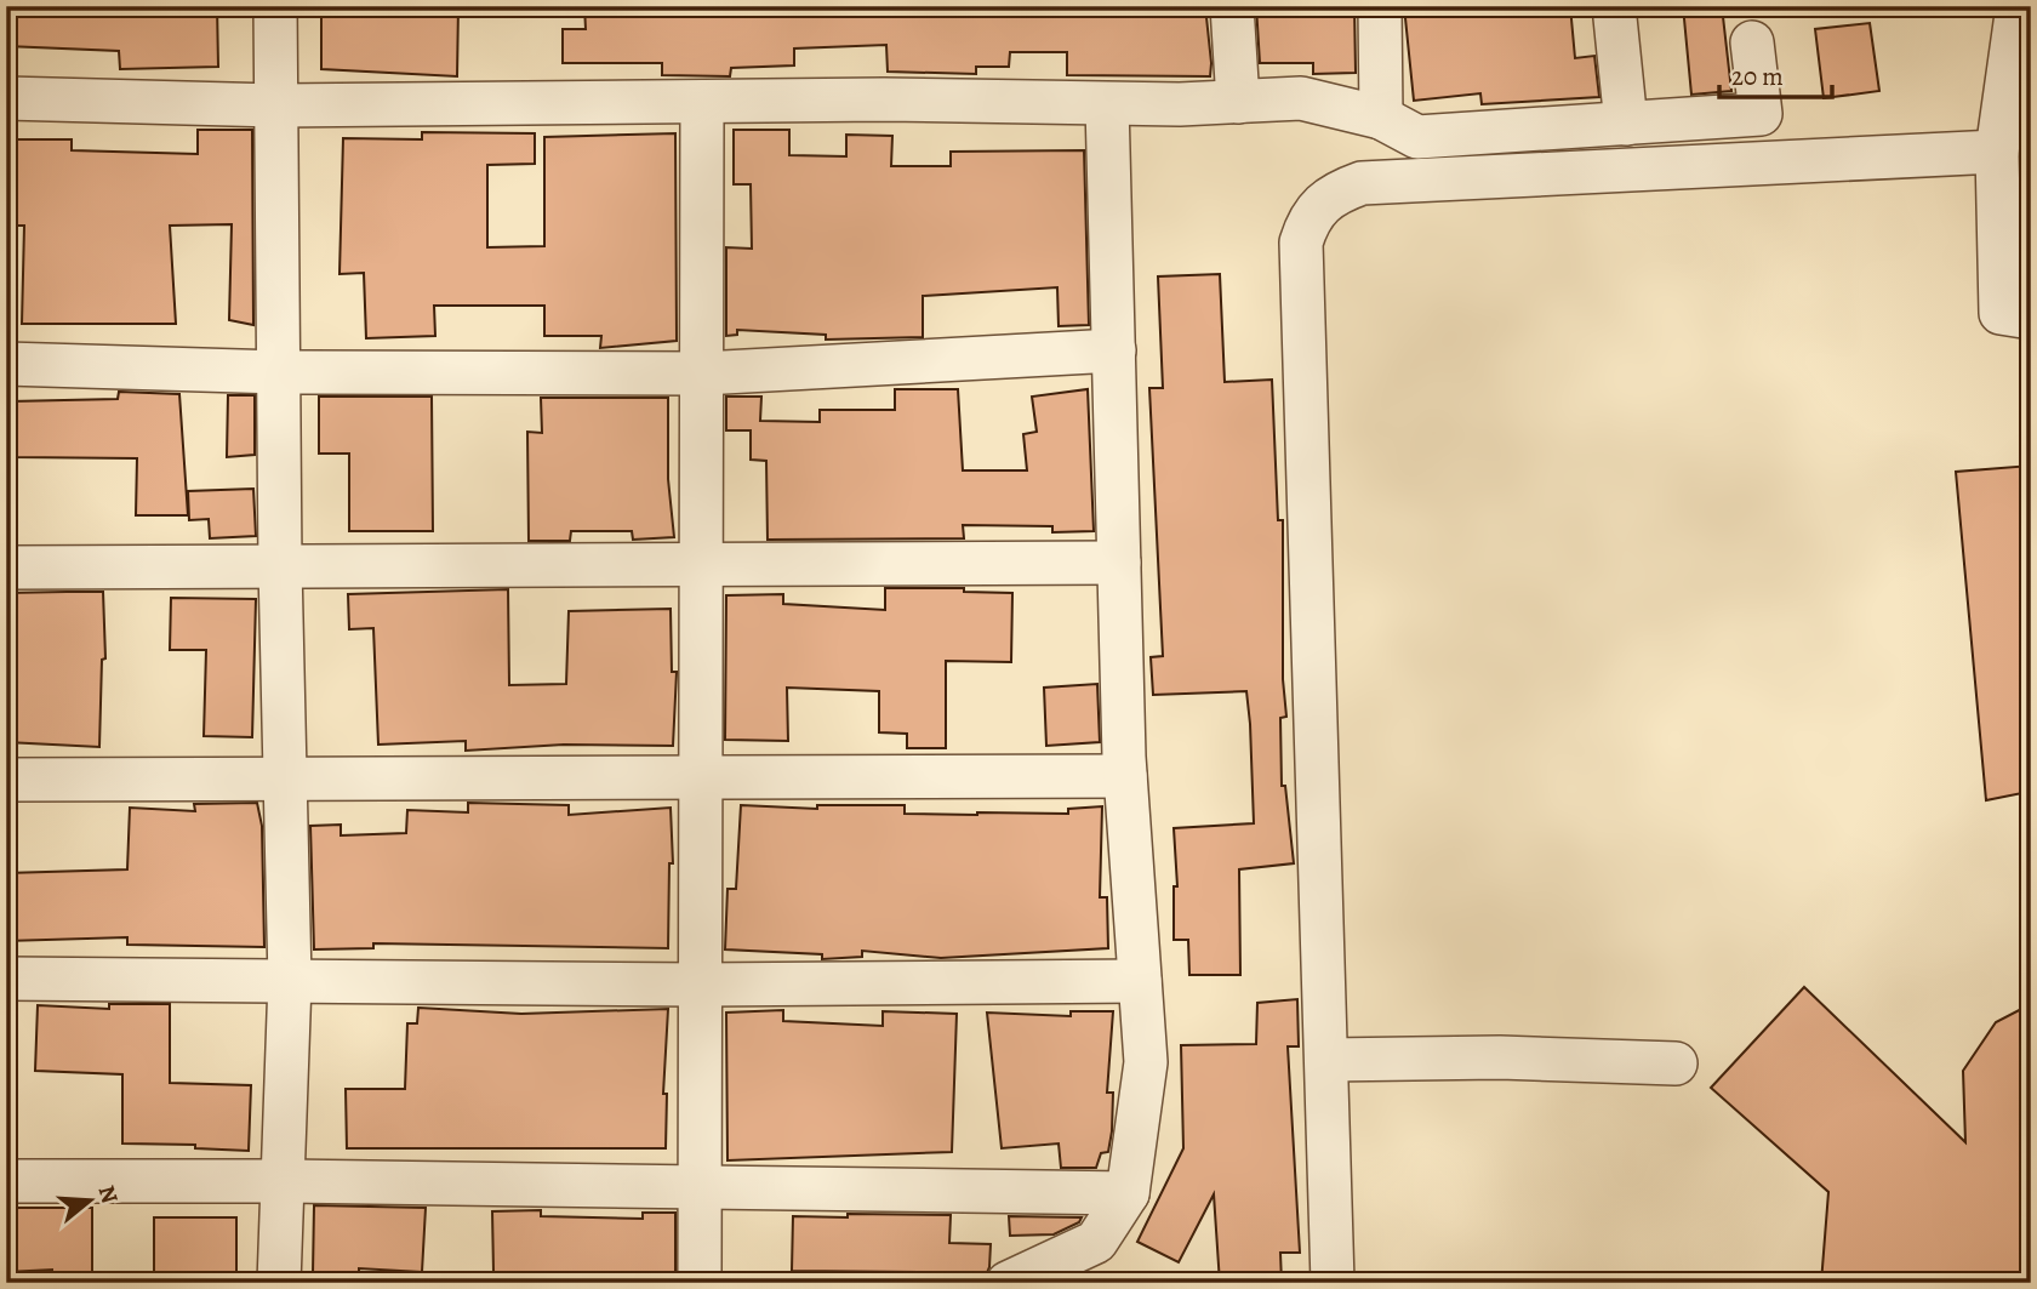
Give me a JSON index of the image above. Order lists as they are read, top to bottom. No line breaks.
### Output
{"scale_bar":"20 m","north":"right"}
